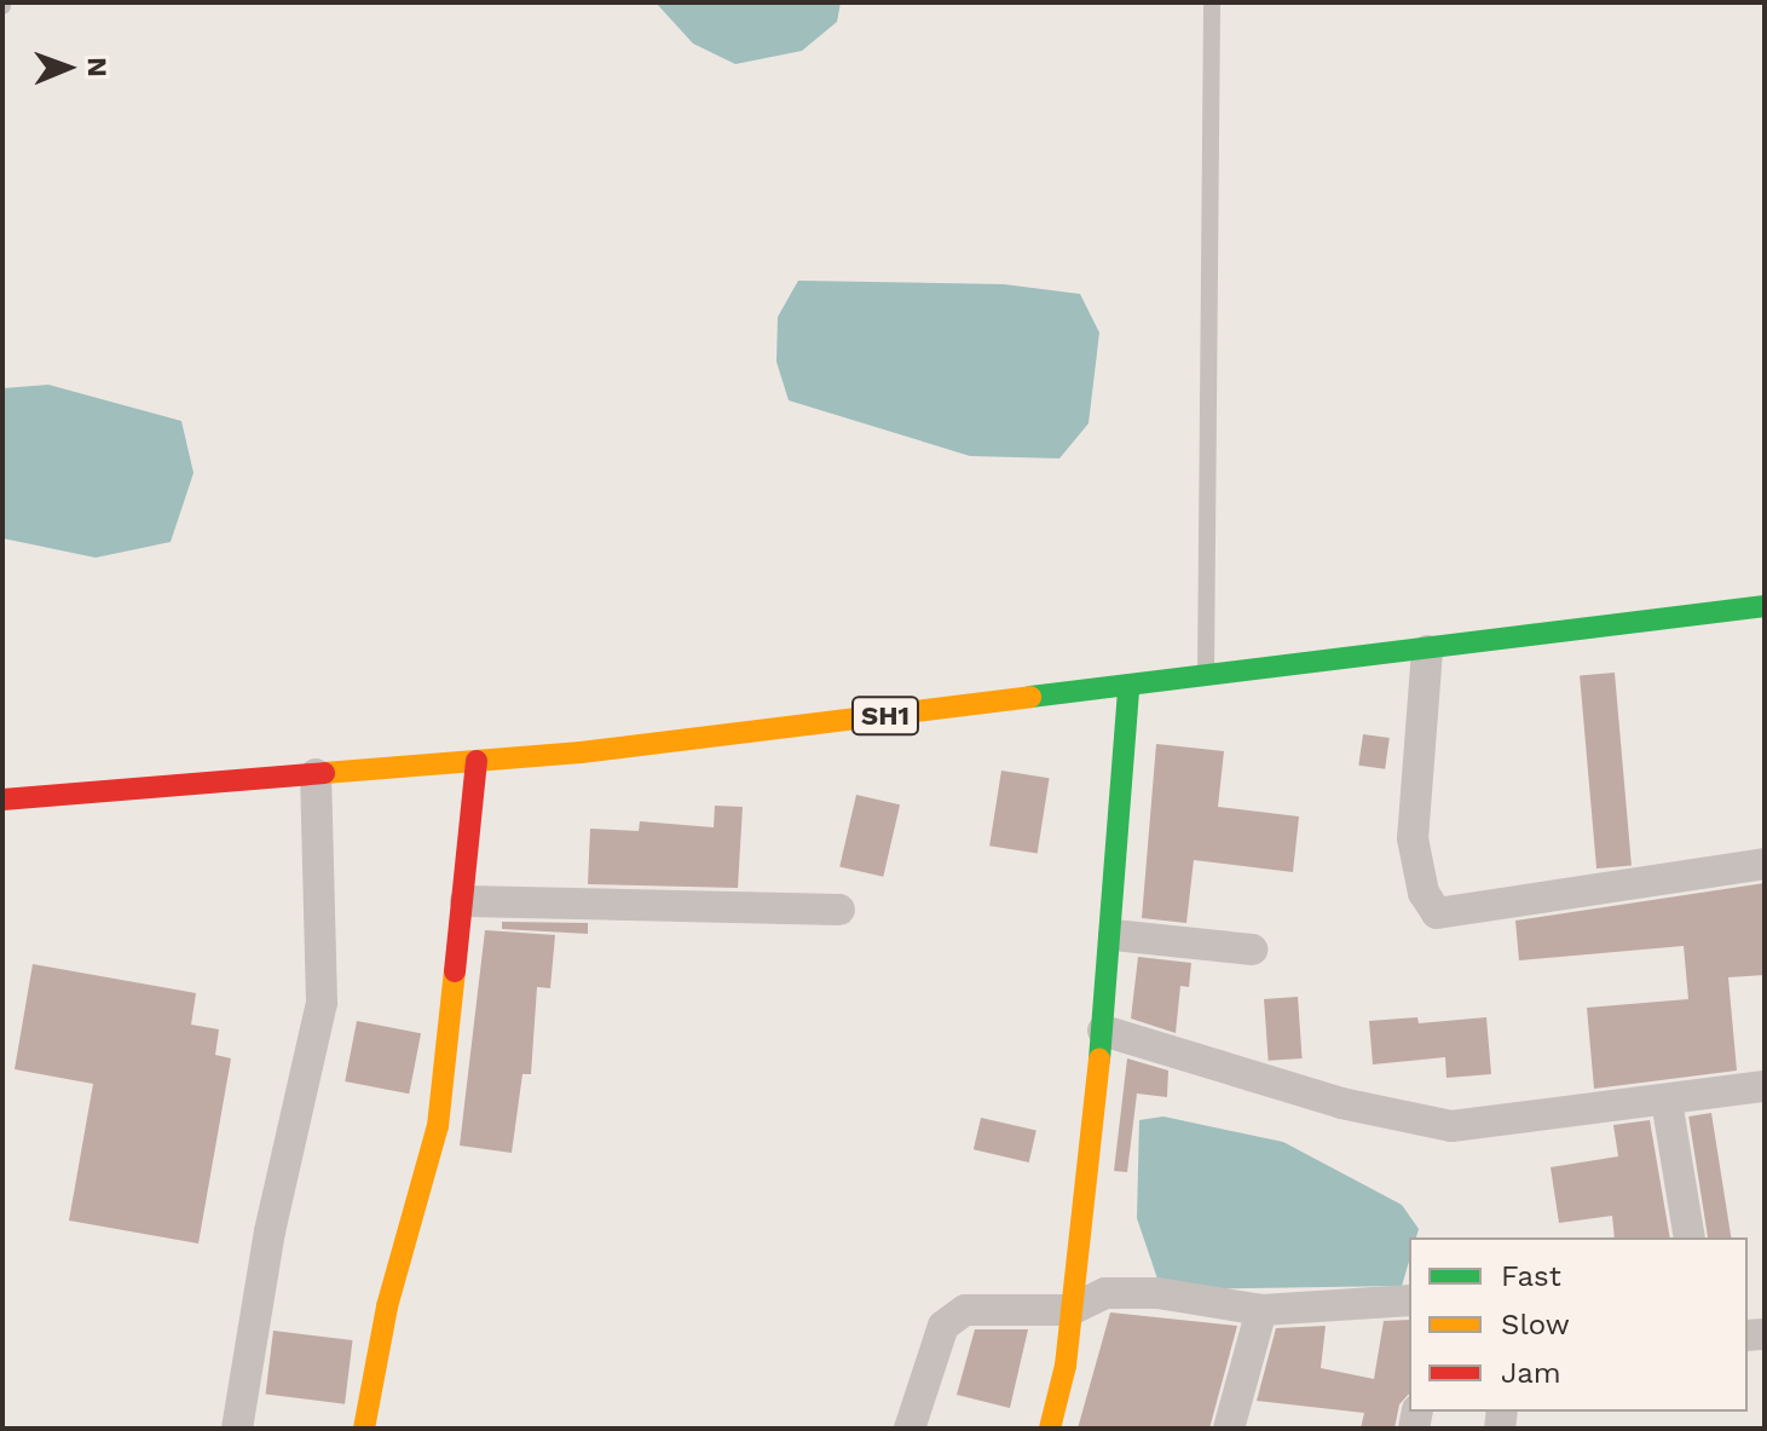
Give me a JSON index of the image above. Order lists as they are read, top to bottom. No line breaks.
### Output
{"streets":{"main road":["SH1"]},"legend":["Fast","Slow","Jam"],"north":"right"}
